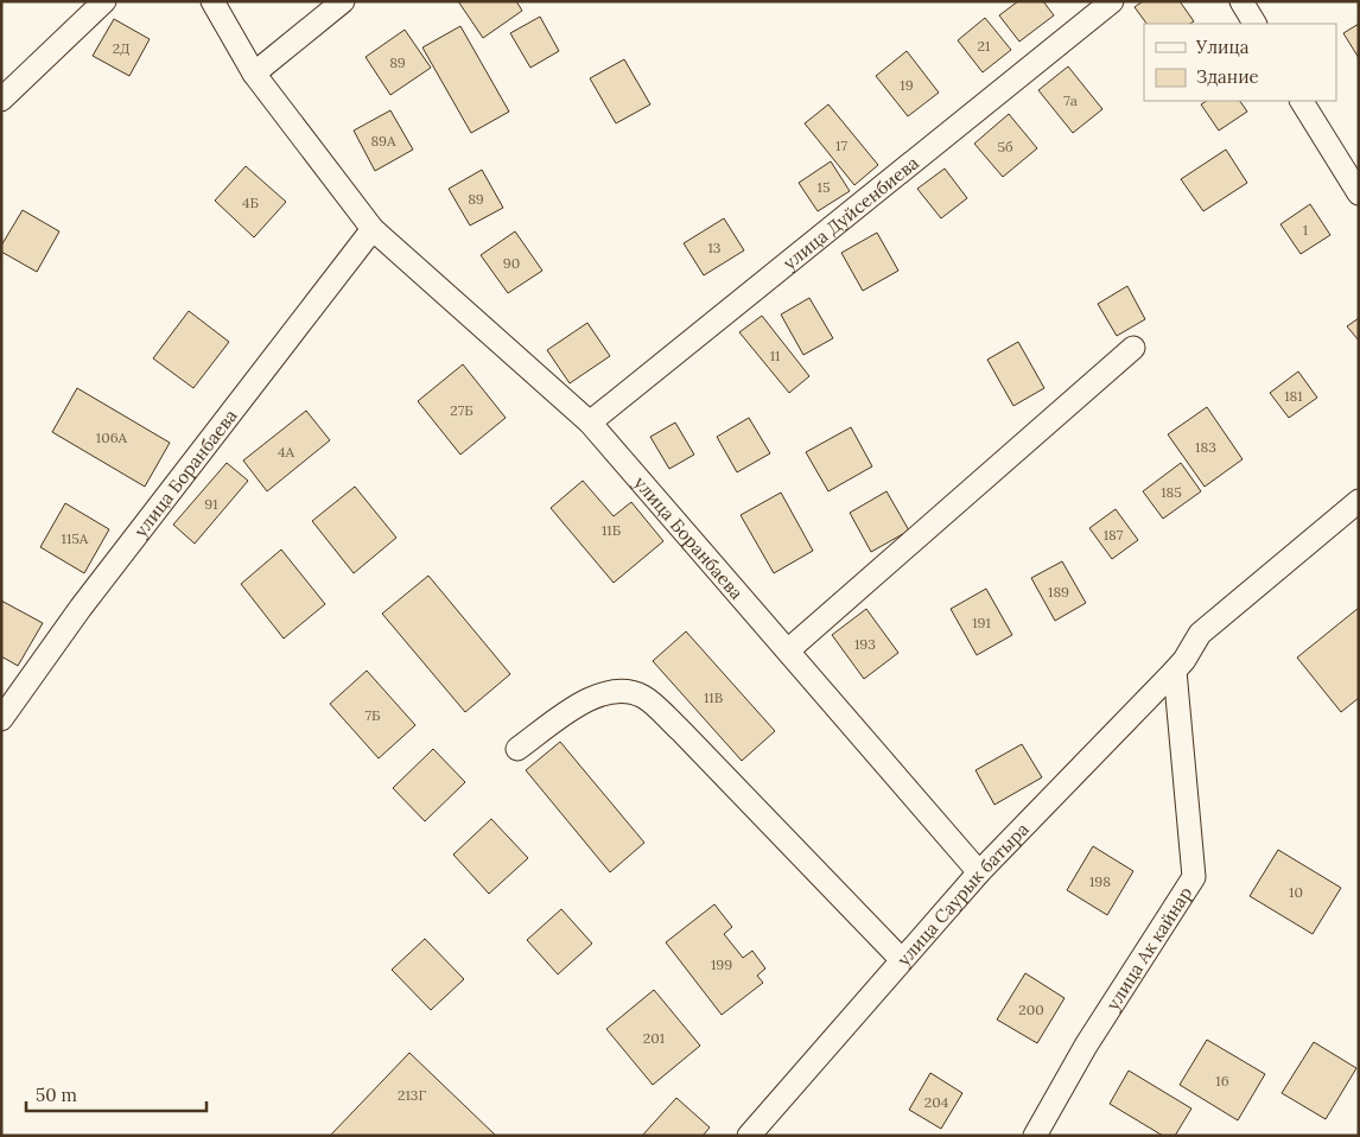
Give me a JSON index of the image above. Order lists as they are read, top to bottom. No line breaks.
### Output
{"streets":{"street":["улица Дуйсенбиева","улица Боранбаева","улица Саурык батыра","улица Ак кайнар"]},"crossings":[["улица Дуйсенбиева","улица Боранбаева"],["улица Боранбаева","улица Саурык батыра"],["улица Саурык батыра","улица Ак кайнар"]],"house_numbers":["21","2Д","89","19","7а","89А","17","5б","15","89","4Б","1","13","90","11","181","27Б","106А","183","4А","185","91","11Б","187","115А","189","191","193","11В","7Б","198","10","199","200","201","16","213Г","204"],"legend":["Улица","Здание"],"scale_bar":"50 m"}
